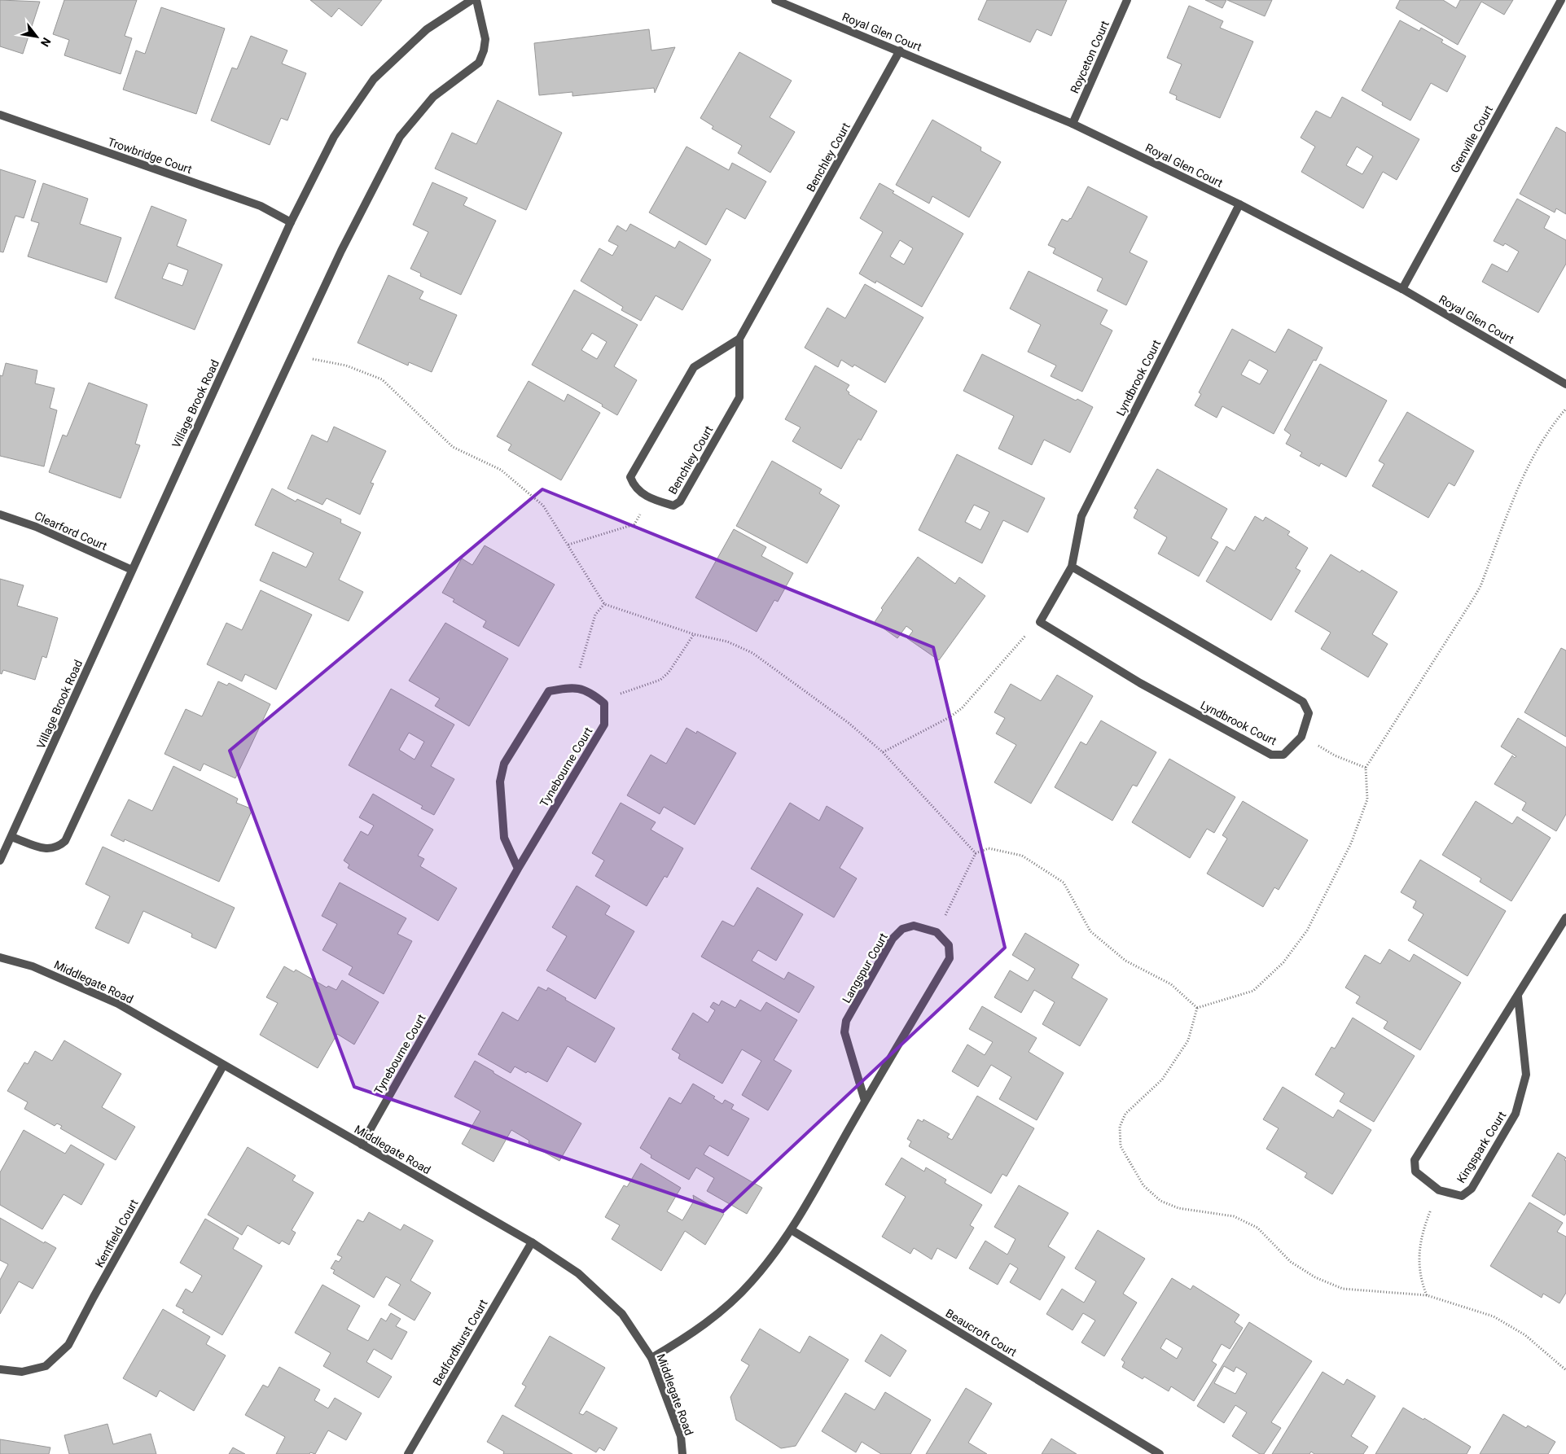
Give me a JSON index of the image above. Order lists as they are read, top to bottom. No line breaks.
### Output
{"streets":{"street":["Royal Glen Court","Royceton Court","Grenville Court","Trowbridge Court","Benchley Court","Lyndbrook Court","Village Brook Road","Clearford Court","Tynebourne Court","Langspur Court","Middlegate Road","Kingspark Court","Kentfield Court","Beaucroft Court","Bedfordhurst Court"]},"crossings":[["Royal Glen Court","Royceton Court"],["Royal Glen Court","Grenville Court"],["Royal Glen Court","Benchley Court"],["Royal Glen Court","Lyndbrook Court"],["Trowbridge Court","Village Brook Road"],["Village Brook Road","Clearford Court"],["Tynebourne Court","Middlegate Road"],["Middlegate Road","Kentfield Court"],["Middlegate Road","Bedfordhurst Court"]],"north":"bottom right"}
